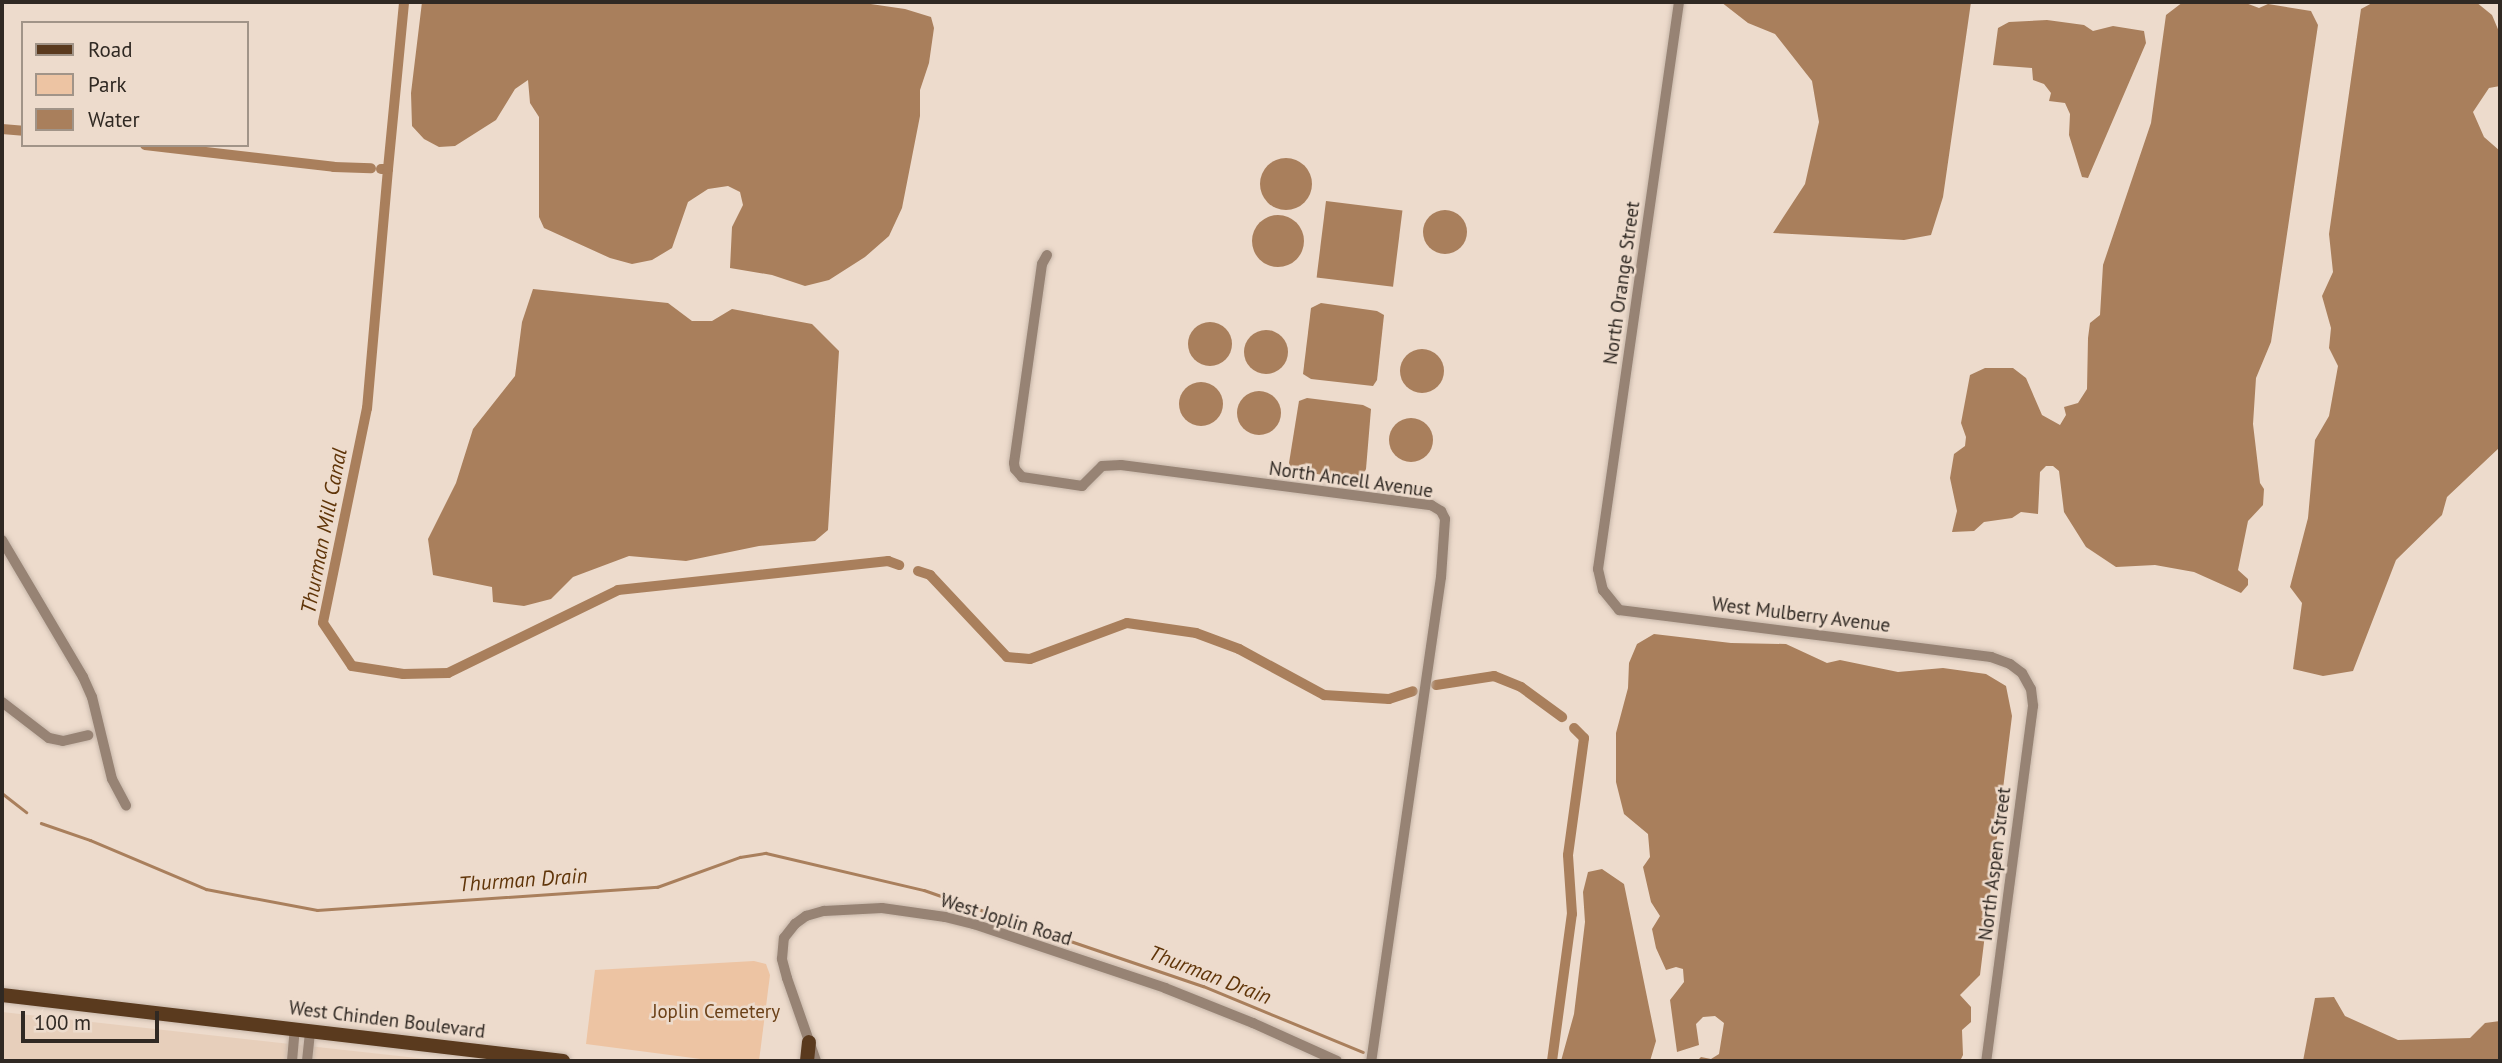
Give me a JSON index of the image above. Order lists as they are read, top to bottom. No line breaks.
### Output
{"streets":{"main road":["West Chinden Boulevard"],"street":["North Orange Street","North Ancell Avenue","West Mulberry Avenue","North Aspen Street","West Joplin Road"]},"crossings":[["North Orange Street","West Mulberry Avenue"],["West Mulberry Avenue","North Aspen Street"]],"water":["Thurman Mill Canal","Thurman Drain"],"parks":["Joplin Cemetery"],"legend":["Road","Park","Water"],"scale_bar":"100 m"}
